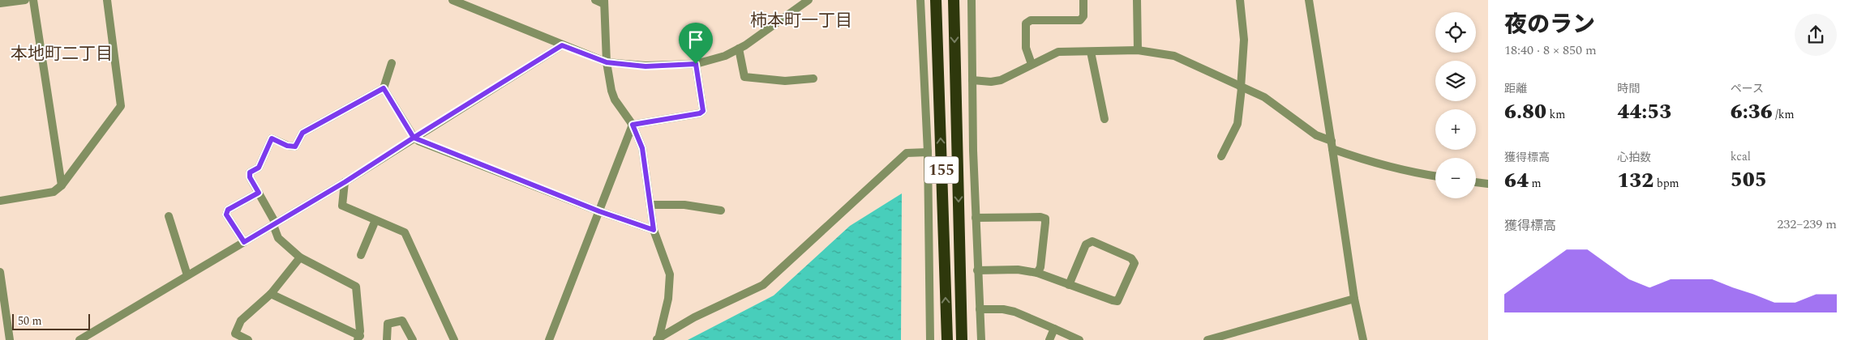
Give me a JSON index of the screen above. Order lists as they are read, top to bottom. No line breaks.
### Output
{"streets":{"highway":["155"]},"districts":["柿本町一丁目","本地町二丁目"],"scale_bar":"50 m","page":{"heading":["夜のラン","18:40 · 8 × 850 m"],"map_buttons":["+","−"],"stats":[["距離","6.80 km"],["時間","44:53"],["ペース","6:36 /km"],["獲得標高","64 m"],["心拍数","132 bpm"],["kcal","505"]],"chart":["獲得標高","232–239 m"],"scale":"50 m"}}
